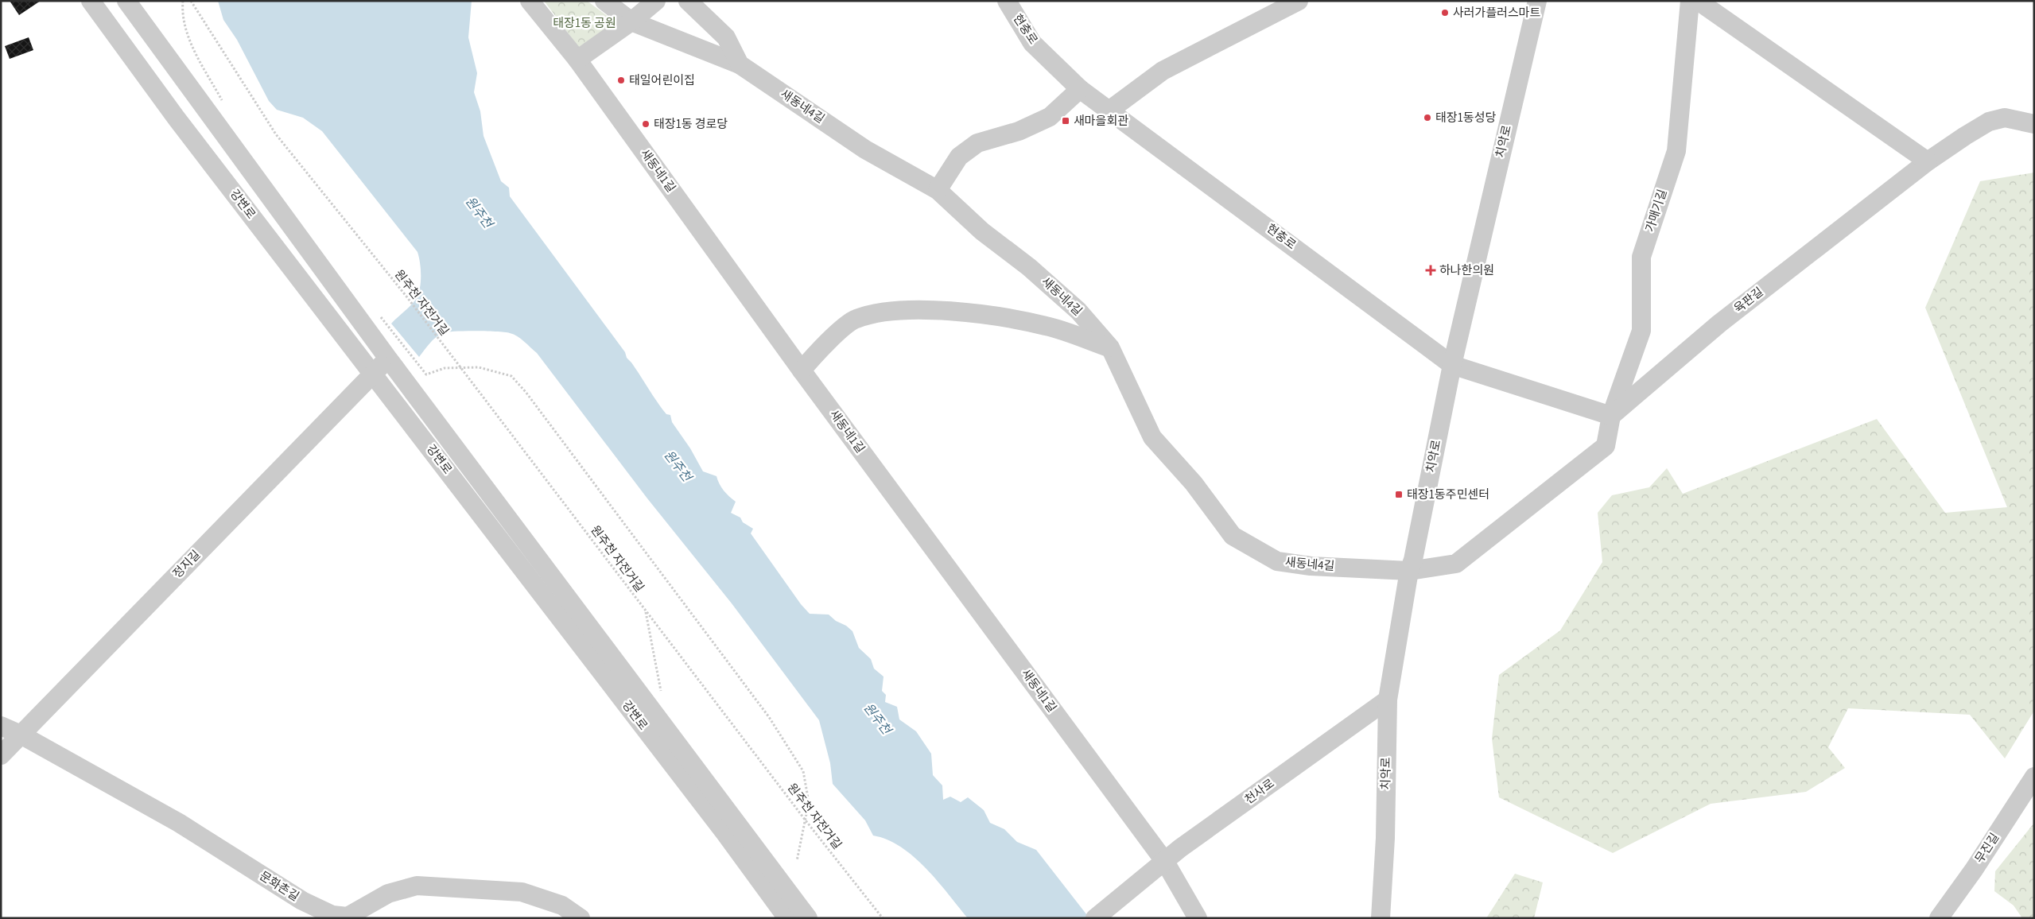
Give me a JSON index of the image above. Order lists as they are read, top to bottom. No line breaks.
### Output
{"streets":{"street":["현충로","새동네4길","치악로","새동네1길","강변로","가매기길","육판길","정지길","천사로","무진길","문화촌길"],"path":["원주천 자전거길"]},"crossings":[["현충로","치악로"],["새동네4길","치악로"],["새동네4길","가매기길"],["치악로","가매기길"],["치악로","천사로"],["새동네1길","천사로"],["강변로","정지길"],["가매기길","육판길"],["정지길","문화촌길"]],"water":["원주천"],"parks":["태장1동 공원"],"places":{"other":["사러가플러스마트","태일어린이집","태장1동성당","태장1동 경로당"],"transit":["새마을회관","태장1동주민센터"],"health":["하나한의원"]}}
